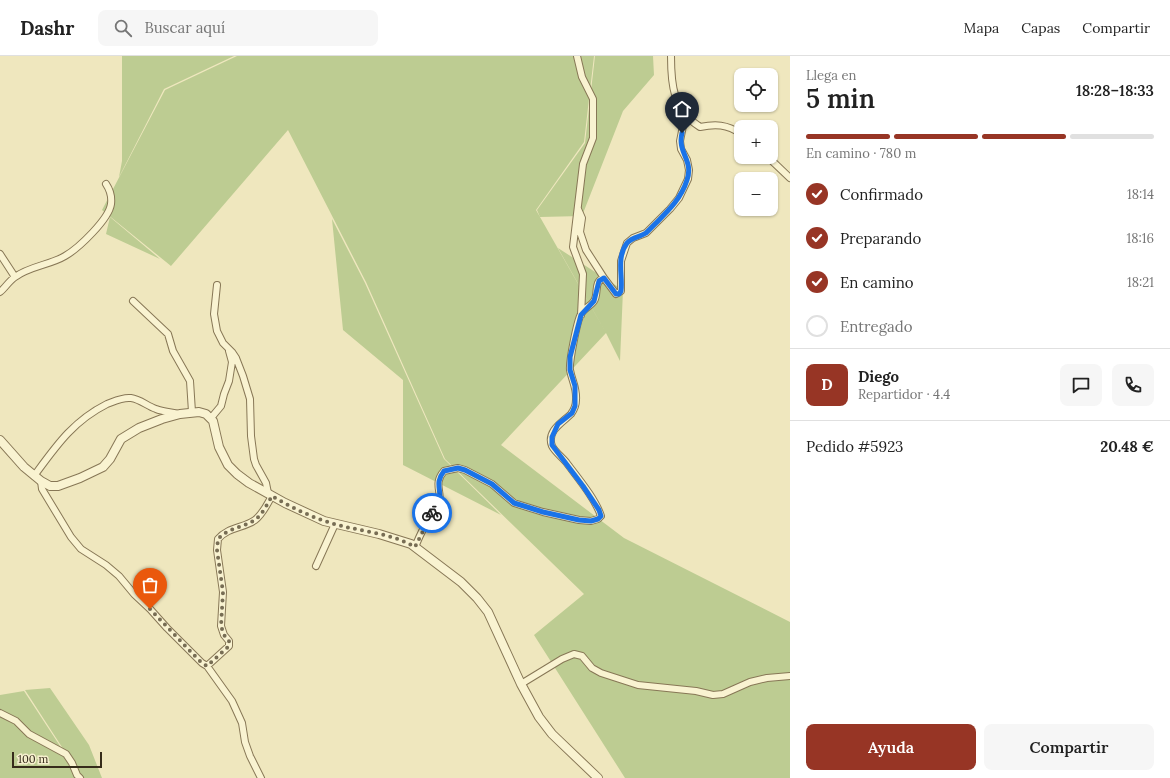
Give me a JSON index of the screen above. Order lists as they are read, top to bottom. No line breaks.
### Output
{"scale_bar":"100 m","page":{"header":"Dashr","search":"Buscar aquí","nav":["Mapa","Capas","Compartir"],"heading":["5 min","Llega en","18:28–18:33"],"panel":["Diego","Repartidor · 4.4","Pedido #5923","20.48 €"],"map_buttons":["+","−"],"bar":"En camino · 780 m","list":[["Confirmado","18:14"],["Preparando","18:16"],["En camino","18:21"],"Entregado"],"round":"D","buttons":["Ayuda","Compartir"],"scale":"100 m"}}
